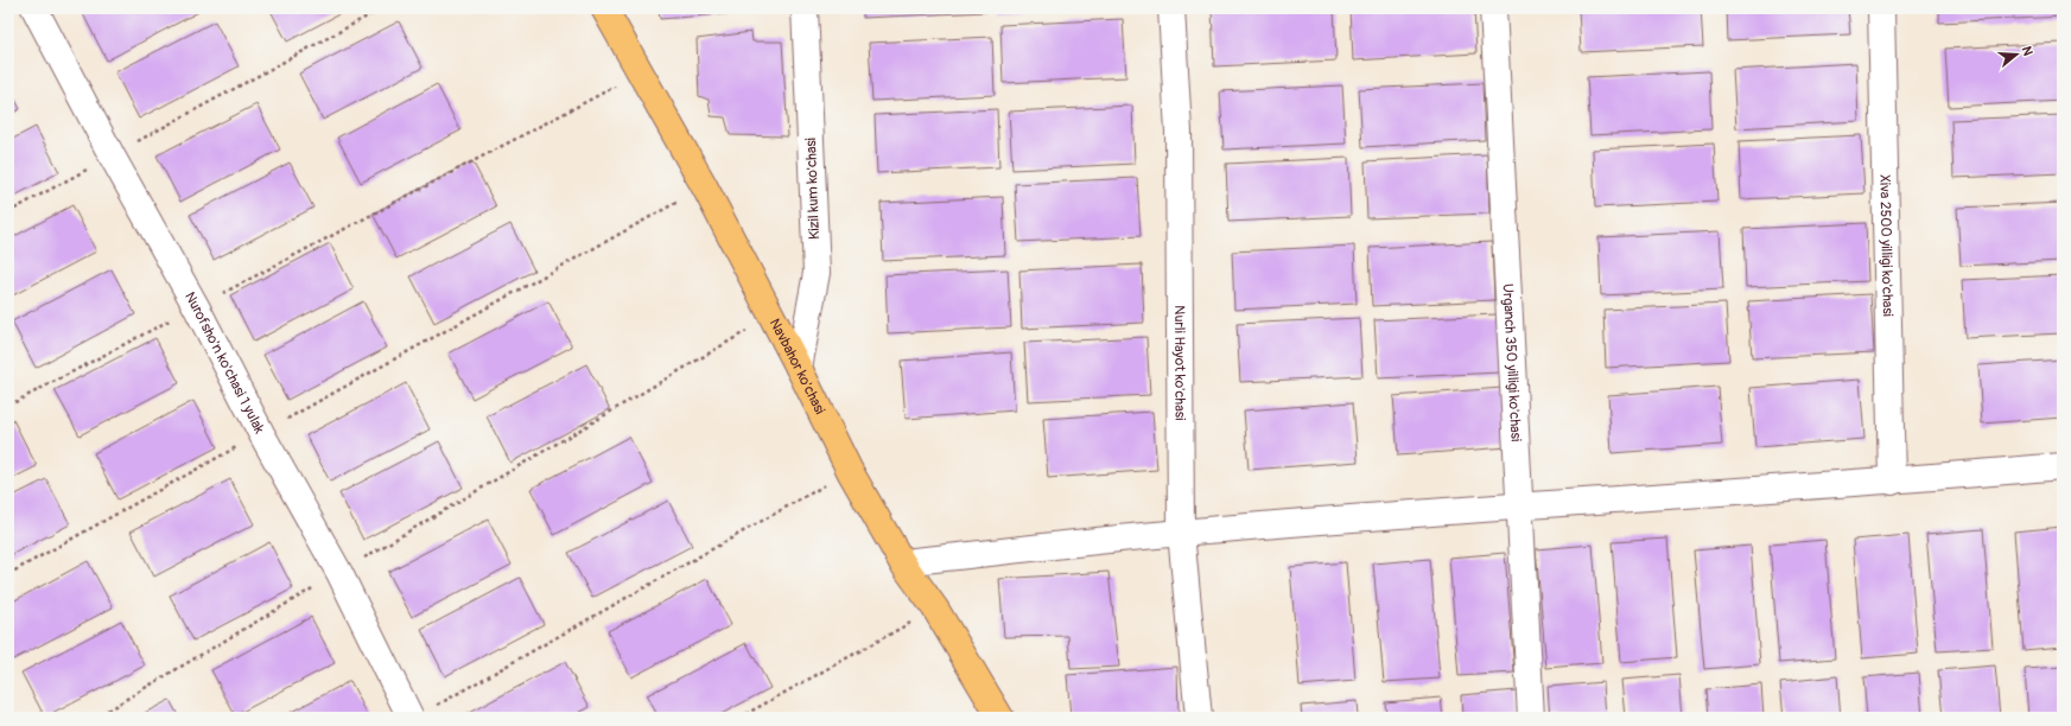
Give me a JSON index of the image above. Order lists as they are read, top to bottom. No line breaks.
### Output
{"streets":{"main road":["Navbahor ko'chasi"],"street":["Kizil kum ko'chasi","Xiva 2500 yilligi ko'chasi","Nurofsho'n ko'chasi 1 yulak","Nurli Hayot ko'chasi","Urganch 350 yilligi ko'chasi"]},"crossings":[["Kizil kum ko'chasi","Navbahor ko'chasi"]],"north":"right"}
